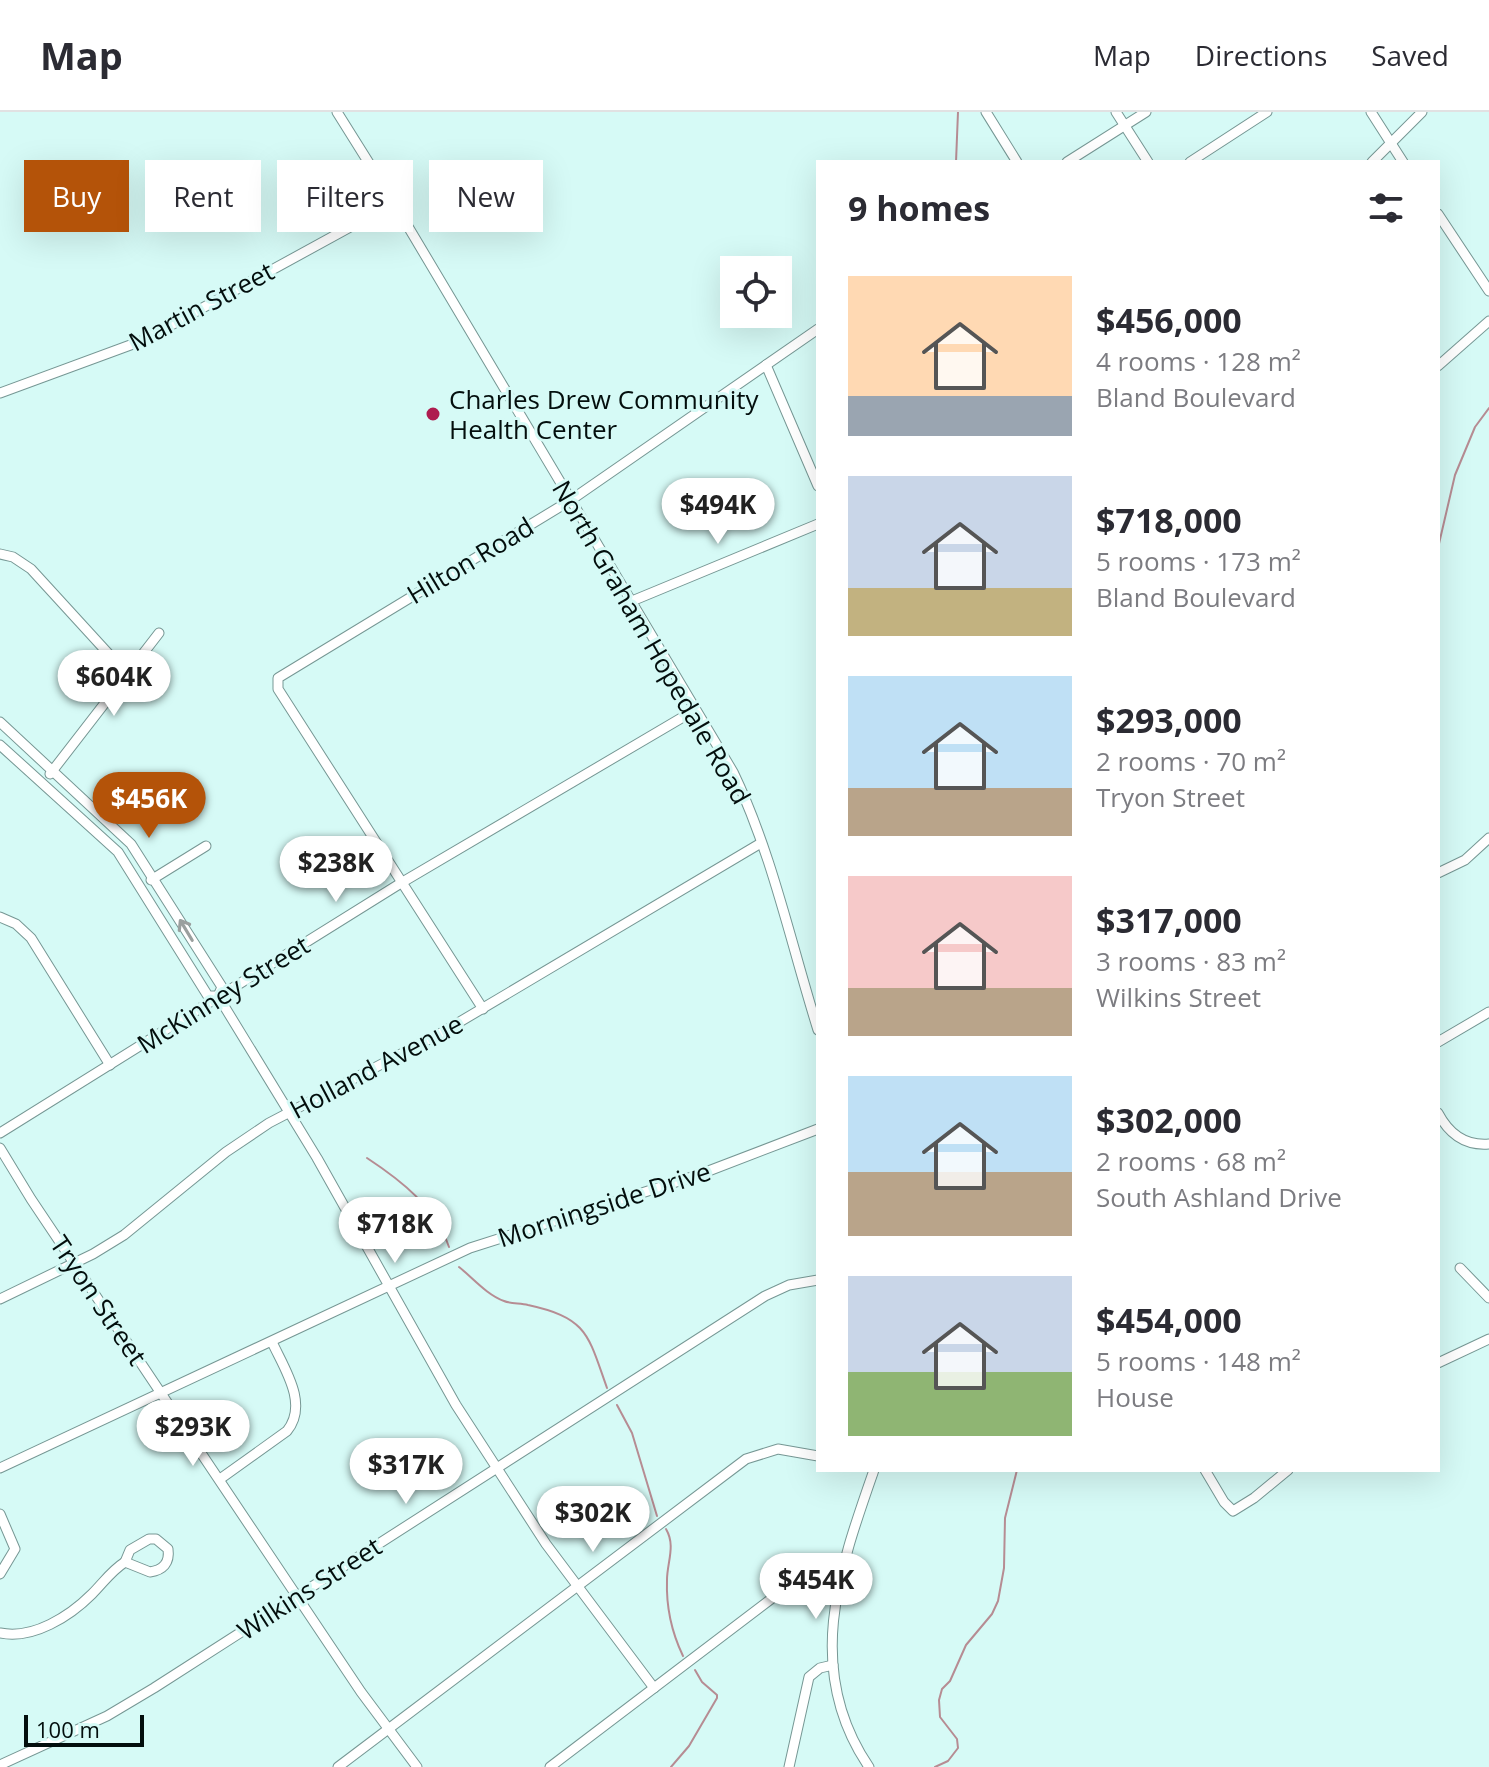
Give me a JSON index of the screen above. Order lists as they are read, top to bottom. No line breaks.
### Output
{"streets":{"street":["Martin Street","Hilton Road","North Graham Hopedale Road","McKinney Street","Holland Avenue","Morningside Drive","Tryon Street","Wilkins Street"]},"crossings":[["Hilton Road","North Graham Hopedale Road"],["Hilton Road","McKinney Street"],["North Graham Hopedale Road","McKinney Street"],["North Graham Hopedale Road","Holland Avenue"],["Holland Avenue","Tryon Street"],["Morningside Drive","Tryon Street"],["Tryon Street","Wilkins Street"]],"places":["Charles Drew Community Health Center"],"scale_bar":"100 m","page":{"header":"Map","nav":["Map","Directions","Saved"],"chip":["Buy","Rent","Filters","New"],"heading":"9 homes","list":[{"name":"$456,000","note":"4 rooms · 128 m² · Bland Boulevard"},{"name":"$718,000","note":"5 rooms · 173 m² · Bland Boulevard"},{"name":"$293,000","note":"2 rooms · 70 m² · Tryon Street"},{"name":"$317,000","note":"3 rooms · 83 m² · Wilkins Street"},{"name":"$302,000","note":"2 rooms · 68 m² · South Ashland Drive"},{"name":"$454,000","note":"5 rooms · 148 m² · House"}],"price":["$494K","$604K","$456K","$238K","$718K","$293K","$317K","$302K","$454K"],"scale":"100 m"}}
